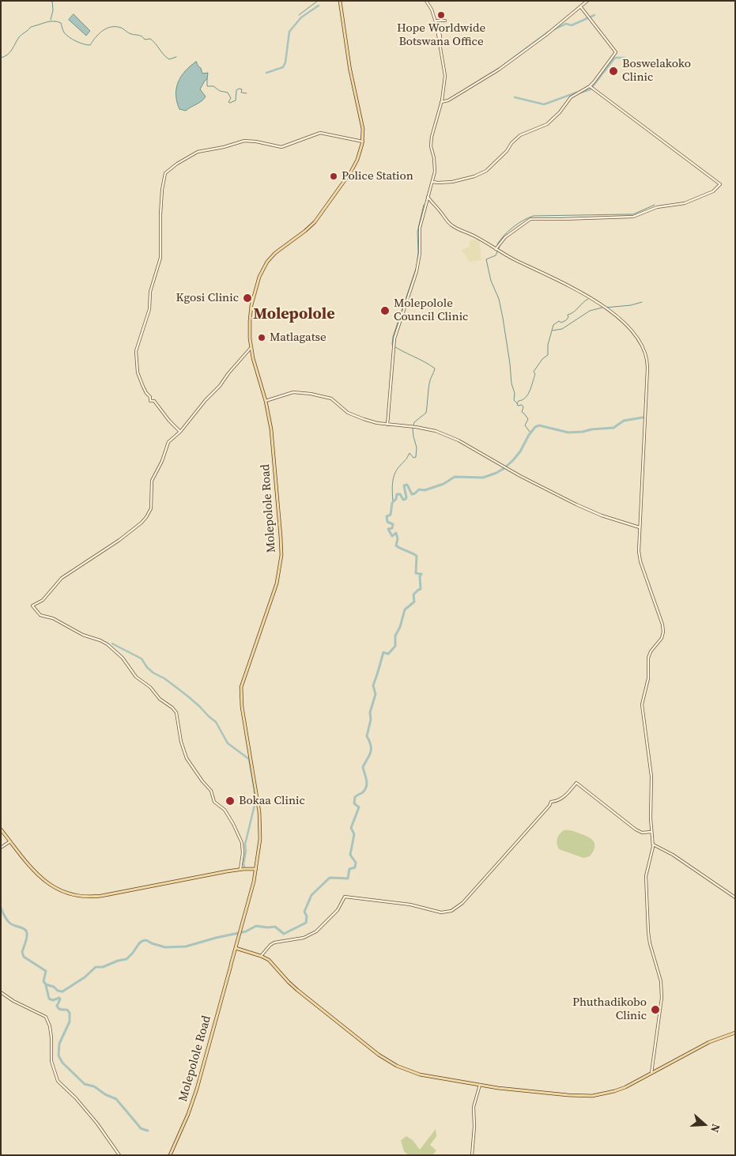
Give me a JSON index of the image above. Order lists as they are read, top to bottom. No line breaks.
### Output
{"streets":{"main road":["Molepolole Road"]},"districts":["Molepolole"],"places":["Hope Worldwide Botswana Office","Boswelakoko Clinic","Police Station","Kgosi Clinic","Molepolole Council Clinic","Matlagatse","Bokaa Clinic","Phuthadikobo Clinic"],"north":"right"}
